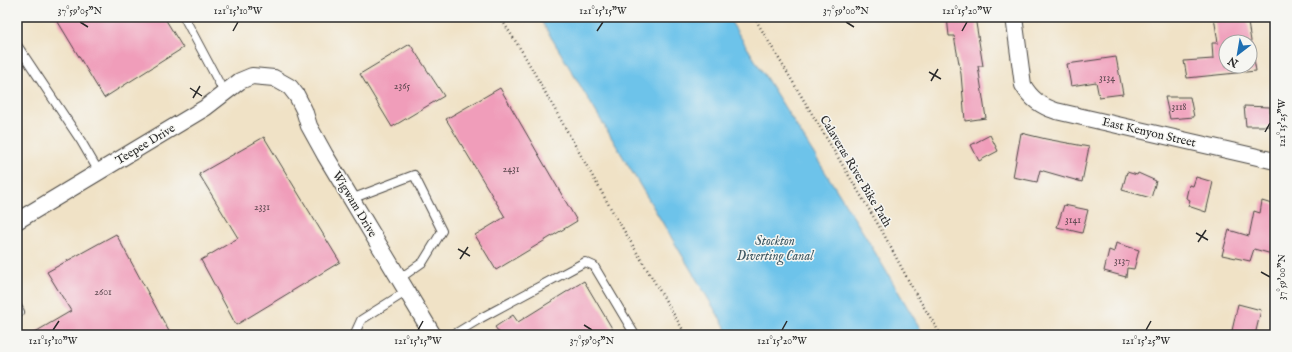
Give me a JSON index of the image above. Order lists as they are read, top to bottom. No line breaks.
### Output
{"streets":{"street":["East Kenyon Street","Teepee Drive","Wigwam Drive"],"path":["Calaveras River Bike Path"]},"crossings":[["Teepee Drive","Wigwam Drive"]],"water":["Stockton Diverting Canal"],"house_numbers":["3134","2365","3118","2431","2331","3141","3137","2601"],"north":"bottom left","coordinates":["37°59'05\"N","121°15'10\"W","121°15'15\"W","37°59'00\"N","121°15'20\"W","121°15'25\"W"]}
